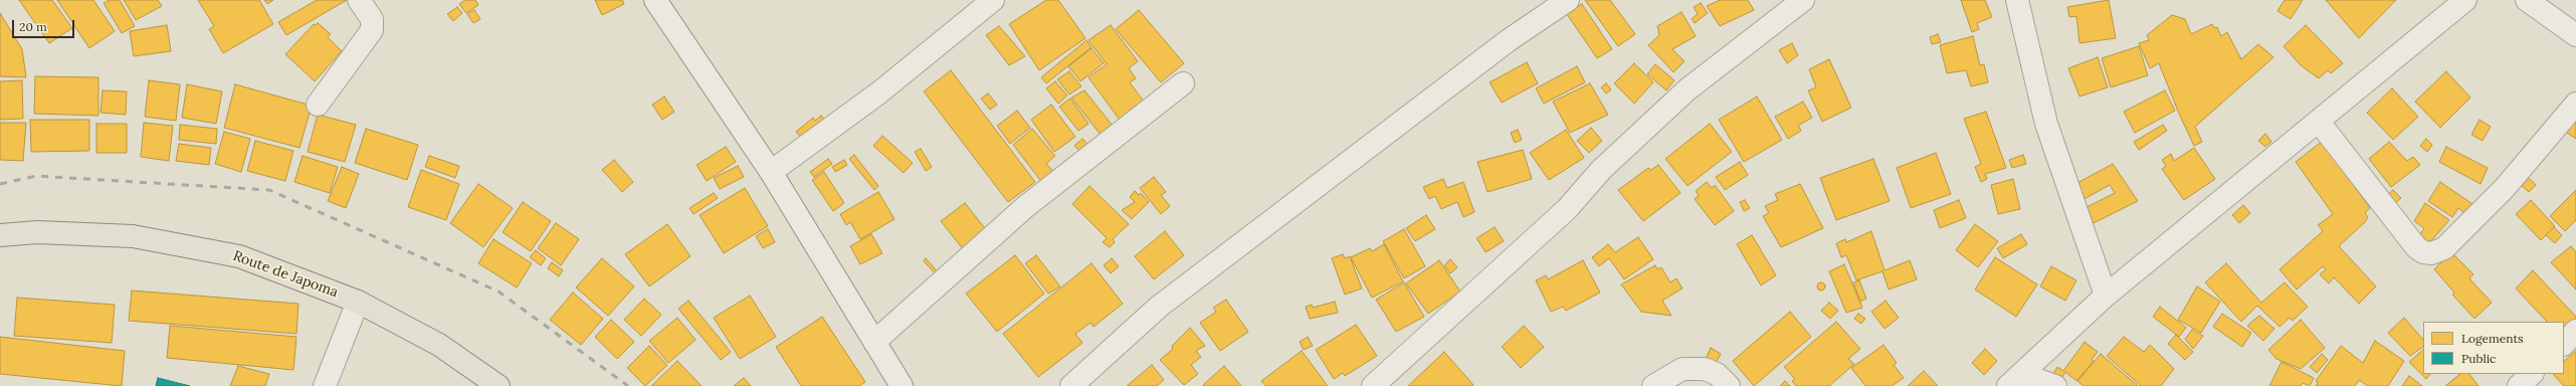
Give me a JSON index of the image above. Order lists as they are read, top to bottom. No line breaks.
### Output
{"streets":{"main road":["Route de Japoma"]},"legend":["Logements","Public"],"scale_bar":"20 m"}
